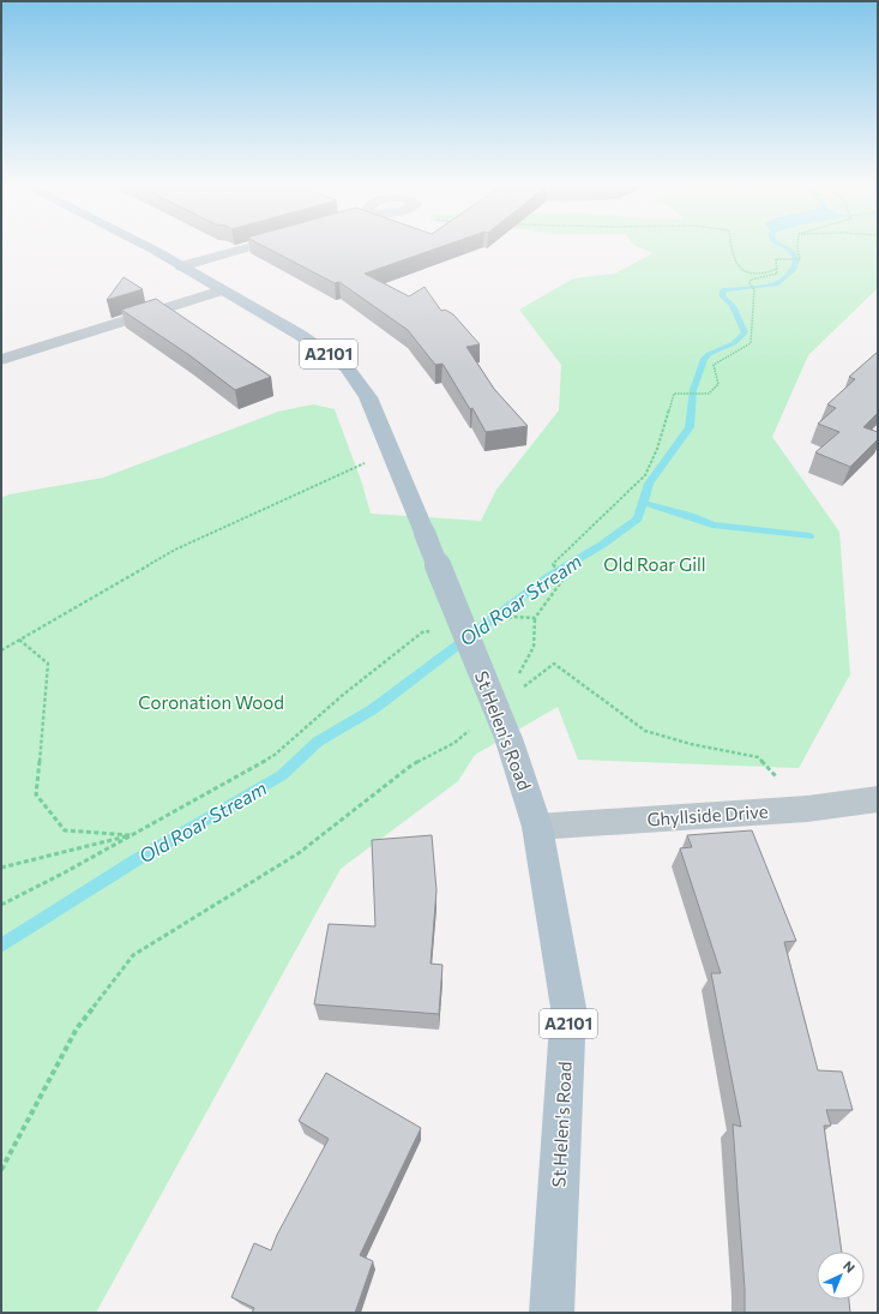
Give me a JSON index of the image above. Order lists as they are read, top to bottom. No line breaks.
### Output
{"streets":{"main road":["A2101","St Helen's Road"],"street":["Ghyllside Drive"]},"crossings":[["St Helen's Road","Ghyllside Drive"]],"water":["Old Roar Stream"],"parks":["Old Roar Gill","Coronation Wood"],"north":"top right"}
